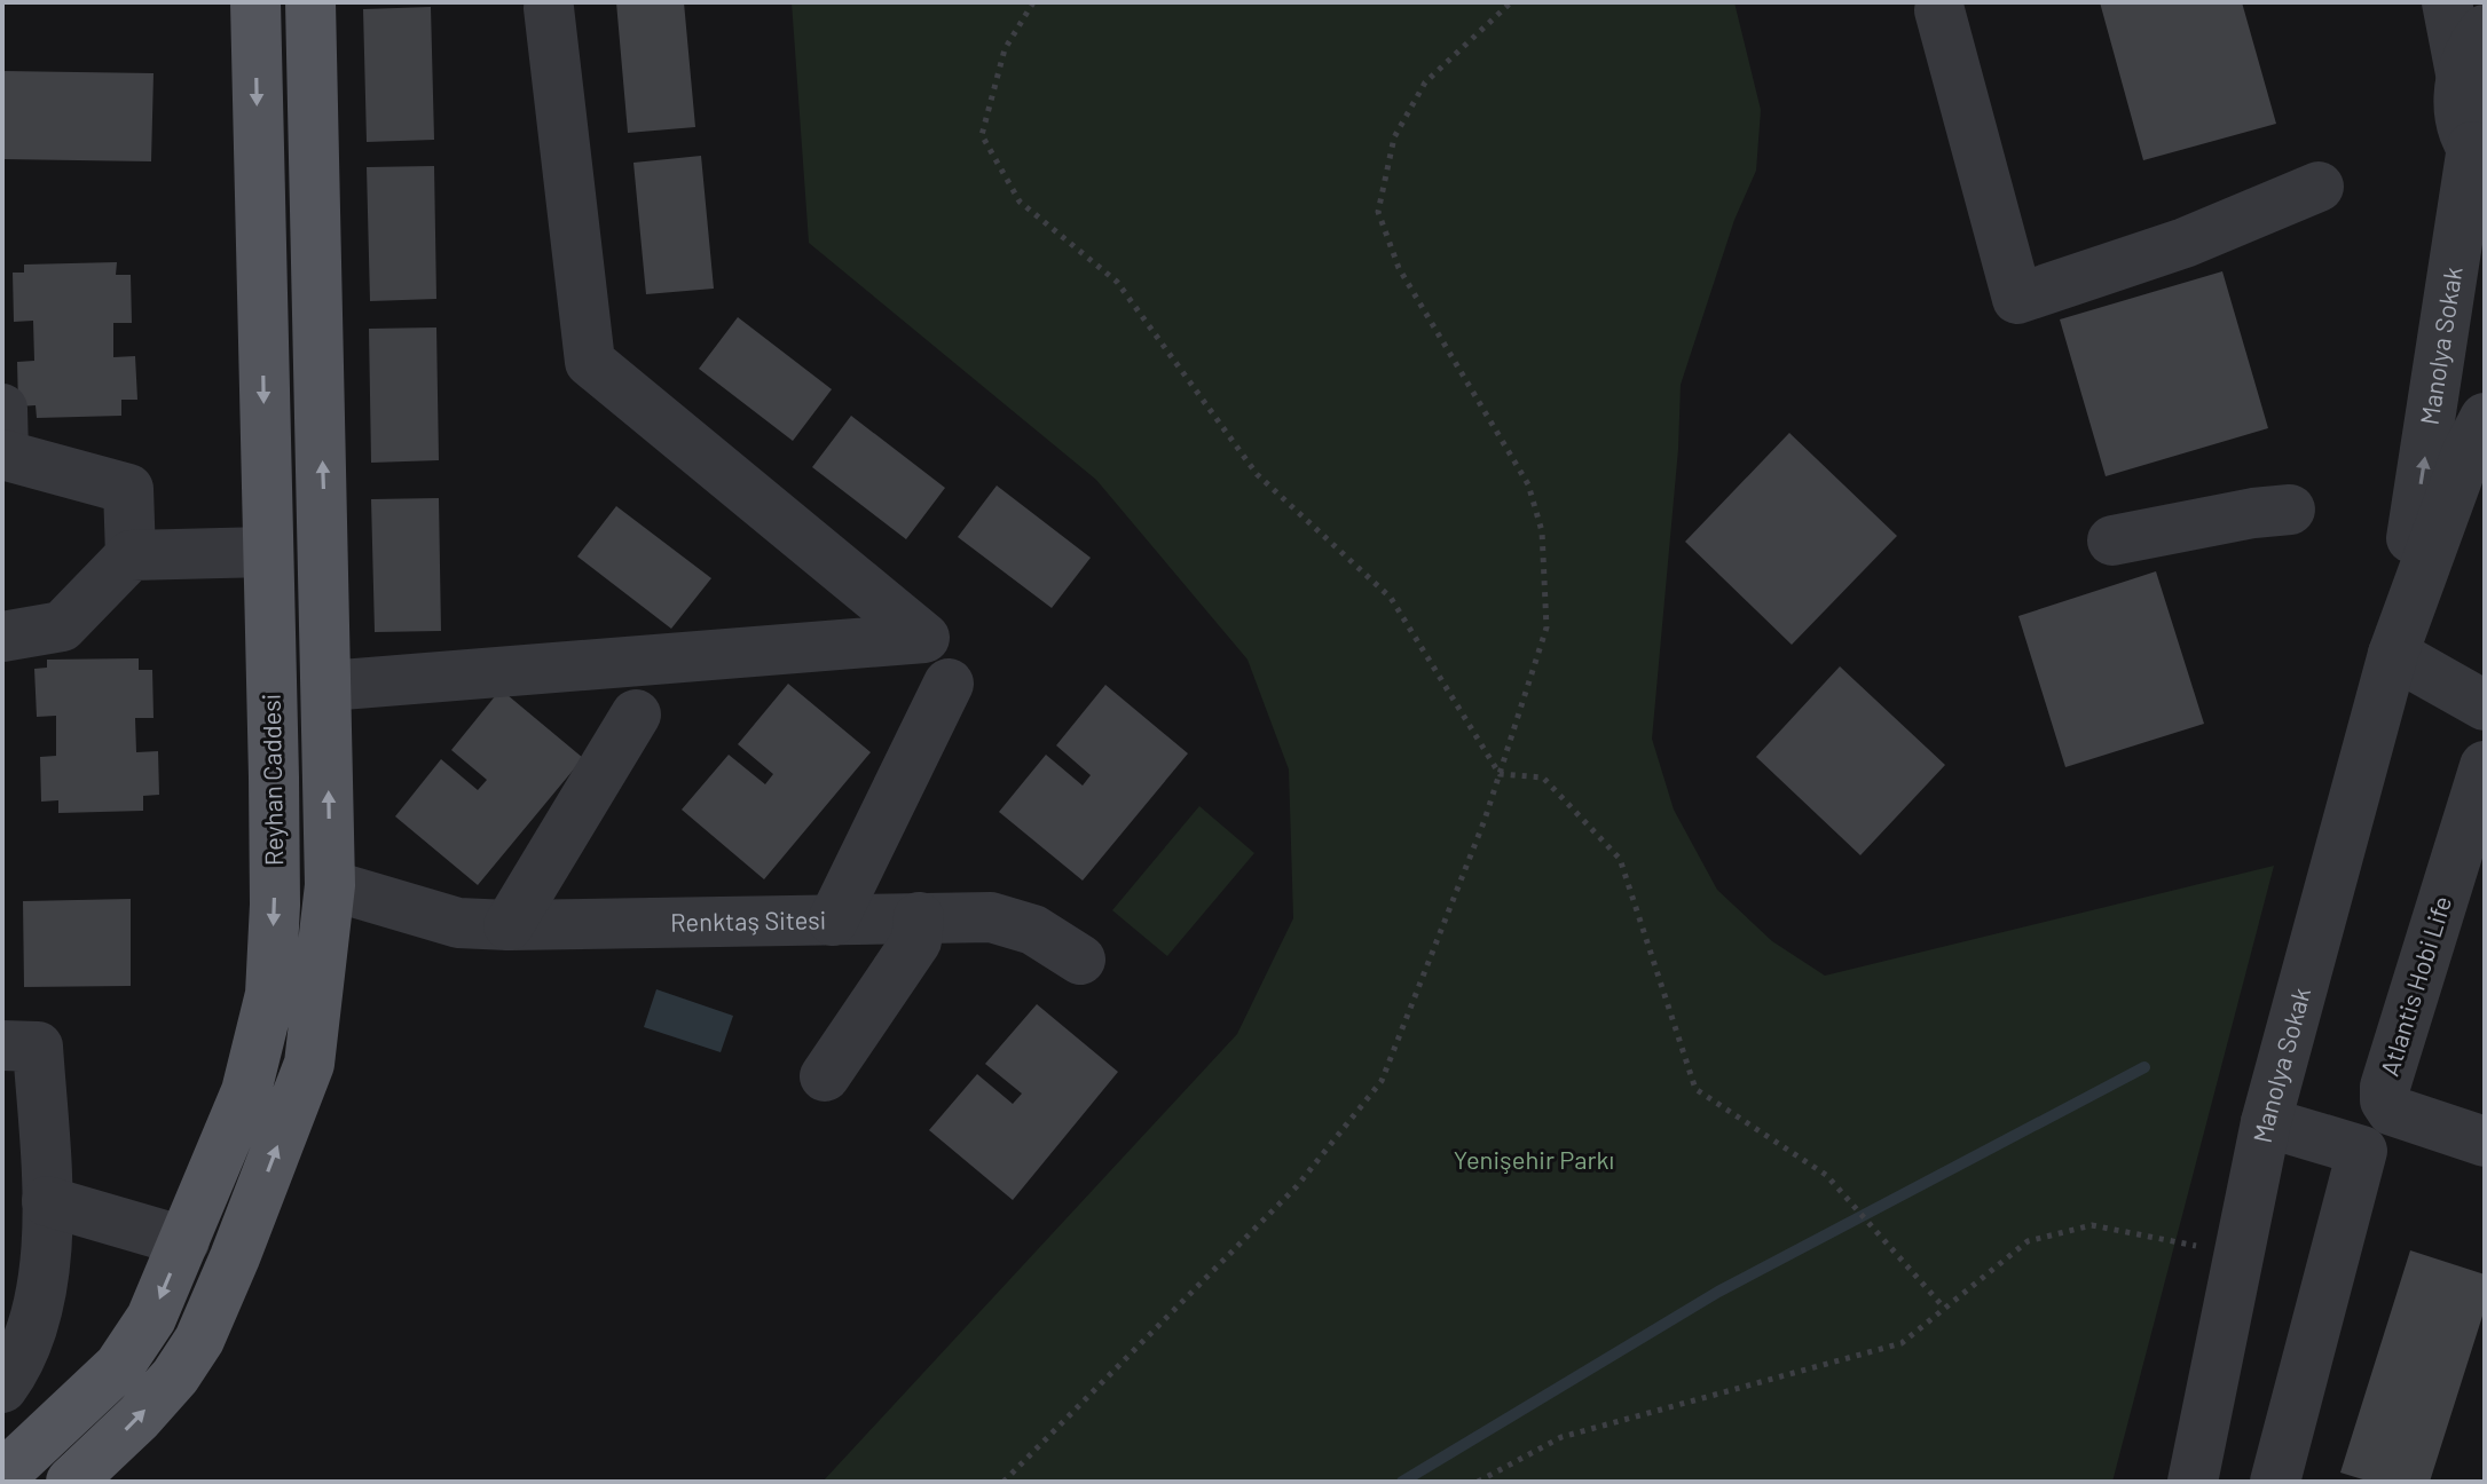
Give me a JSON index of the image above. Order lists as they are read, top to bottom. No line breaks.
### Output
{"streets":{"main road":["Reyhan Caddesi"],"street":["Manolya Sokak","Renktaş Sitesi","Atlantis Hobi Life"]},"parks":["Yenişehir Parkı"]}
